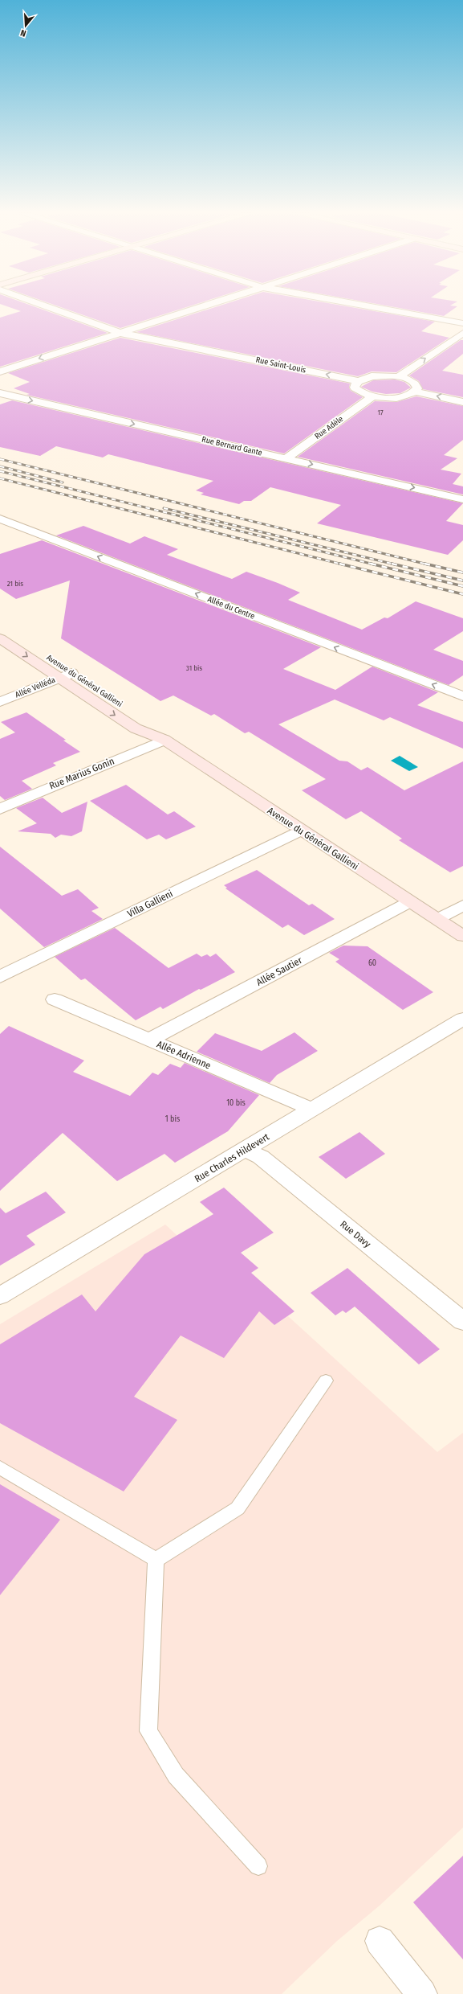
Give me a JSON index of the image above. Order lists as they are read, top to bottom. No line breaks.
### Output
{"streets":{"street":["Rue Saint-Louis","Rue Adèle","Rue Bernard Gante","Allée du Centre","Avenue du Général Gallieni","Allée Velléda","Rue Marius Gonin","Villa Gallieni","Allée Sautier","Allée Adrienne","Rue Charles Hildevert","Rue Davy"]},"crossings":[["Rue Adèle","Rue Bernard Gante"],["Avenue du Général Gallieni","Allée Velléda"],["Avenue du Général Gallieni","Rue Marius Gonin"],["Avenue du Général Gallieni","Villa Gallieni"],["Avenue du Général Gallieni","Allée Sautier"],["Allée Sautier","Allée Adrienne"],["Allée Adrienne","Rue Charles Hildevert"],["Rue Charles Hildevert","Rue Davy"]],"one_way":["Rue Saint-Louis","Rue Bernard Gante","Allée du Centre"],"house_numbers":["17","21 bis","31 bis","60","10 bis","1 bis"],"north":"bottom"}
